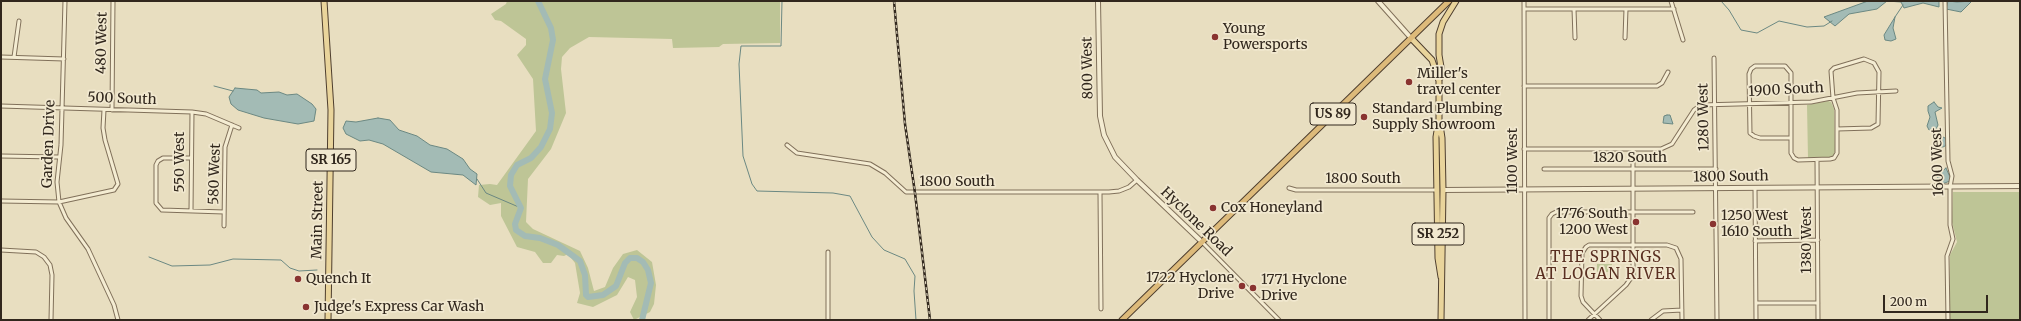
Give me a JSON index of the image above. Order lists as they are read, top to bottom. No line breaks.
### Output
{"streets":{"highway":["US 89"],"main road":["SR 165","Main Street","SR 252"],"street":["480 West","800 West","1900 South","500 South","1280 West","Garden Drive","1820 South","1100 West","550 West","1600 West","580 West","1800 South","Hyclone Road","1380 West"]},"crossings":[["480 West","500 South"],["800 West","Hyclone Road"],["1900 South","1280 West"],["500 South","Garden Drive"],["500 South","550 West"],["500 South","580 West"],["US 89","Hyclone Road"],["US 89","SR 252"],["1280 West","1820 South"],["1280 West","1800 South"],["1100 West","1800 South"],["1600 West","1800 South"],["1800 South","Hyclone Road"],["1800 South","SR 252"],["1800 South","1380 West"]],"districts":["THE SPRINGS AT LOGAN RIVER"],"places":["Young Powersports","Miller's travel center","Standard Plumbing Supply Showroom","Cox Honeyland","1776 South 1200 West","1250 West 1610 South","Quench It","1722 Hyclone Drive","1771 Hyclone Drive","Judge's Express Car Wash"],"scale_bar":"200 m"}
